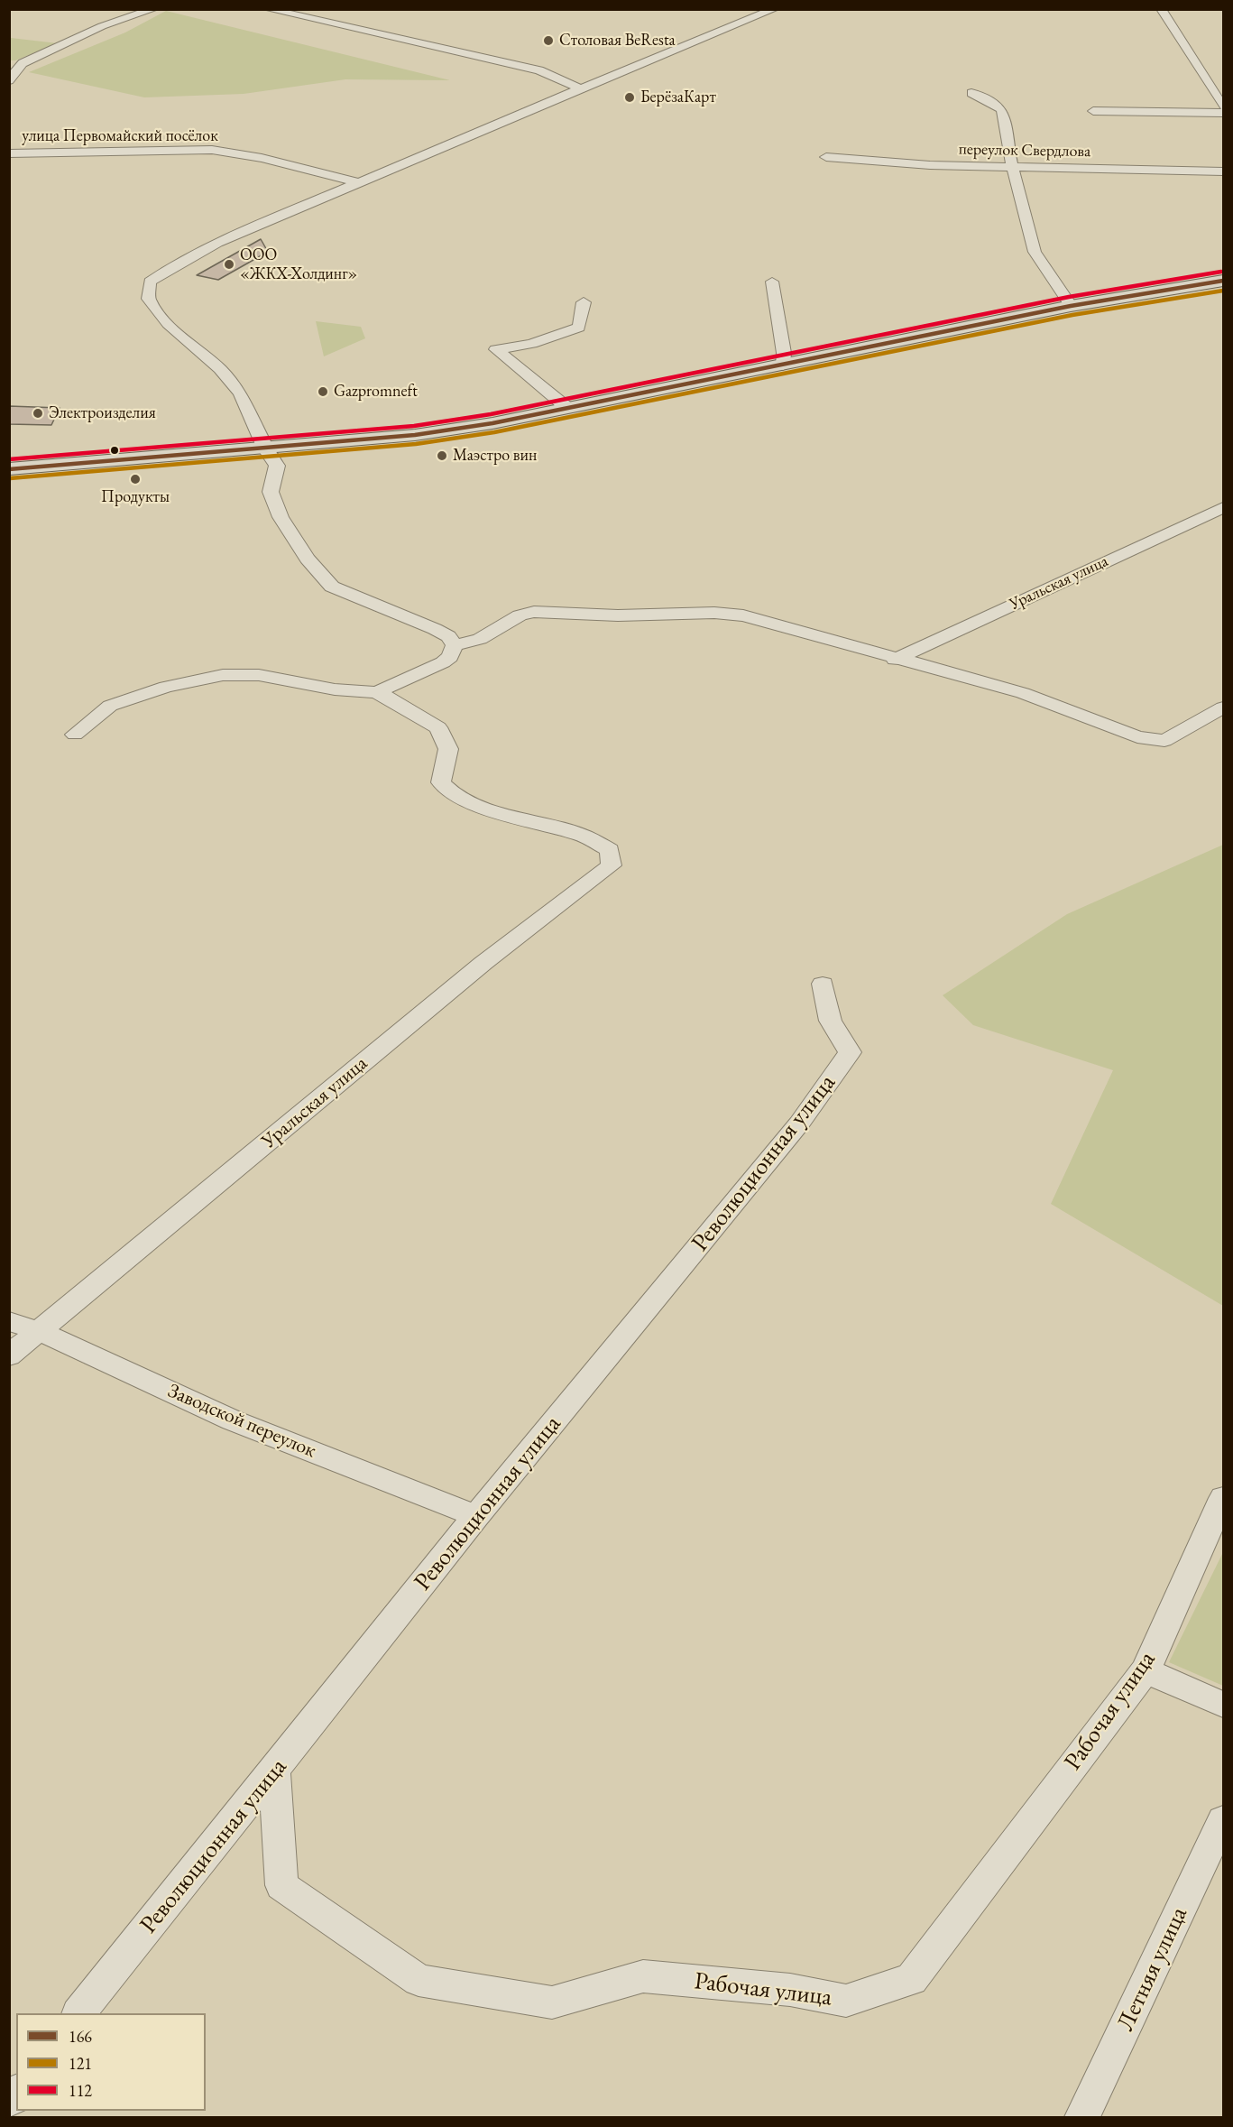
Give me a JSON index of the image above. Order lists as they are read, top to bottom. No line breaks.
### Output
{"streets":{"street":["улица Первомайский посёлок","переулок Свердлова","Уральская улица","Революционная улица","Заводской переулок","Рабочая улица","Летняя улица"]},"crossings":[["Уральская улица","Заводской переулок"],["Революционная улица","Заводской переулок"],["Революционная улица","Рабочая улица"]],"places":["Столовая BeResta","БерёзаКарт","ООО «ЖКХ-Холдинг»","Gazpromneft","Электроизделия","Маэстро вин","Продукты"],"lines":["transit line 112","transit line 166","transit line 121"],"legend":["166","121","112"]}
